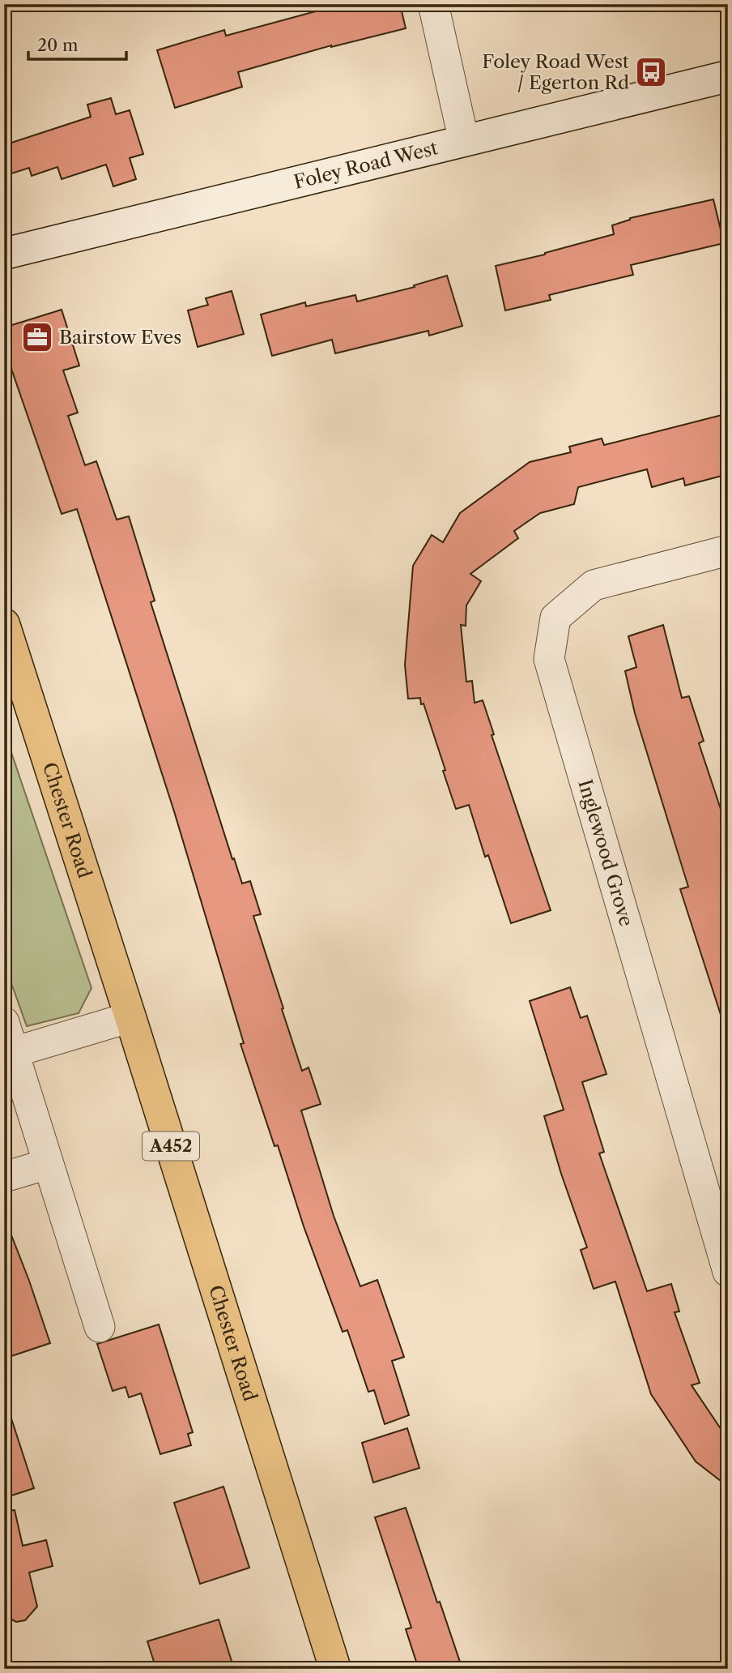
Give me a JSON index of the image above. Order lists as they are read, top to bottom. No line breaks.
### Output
{"streets":{"highway":["Chester Road","A452"],"main road":["Foley Road West"],"street":["Inglewood Grove"]},"places":{"bus stop":["Foley Road West / Egerton Rd"],"office":["Bairstow Eves"]},"scale_bar":"20 m"}
